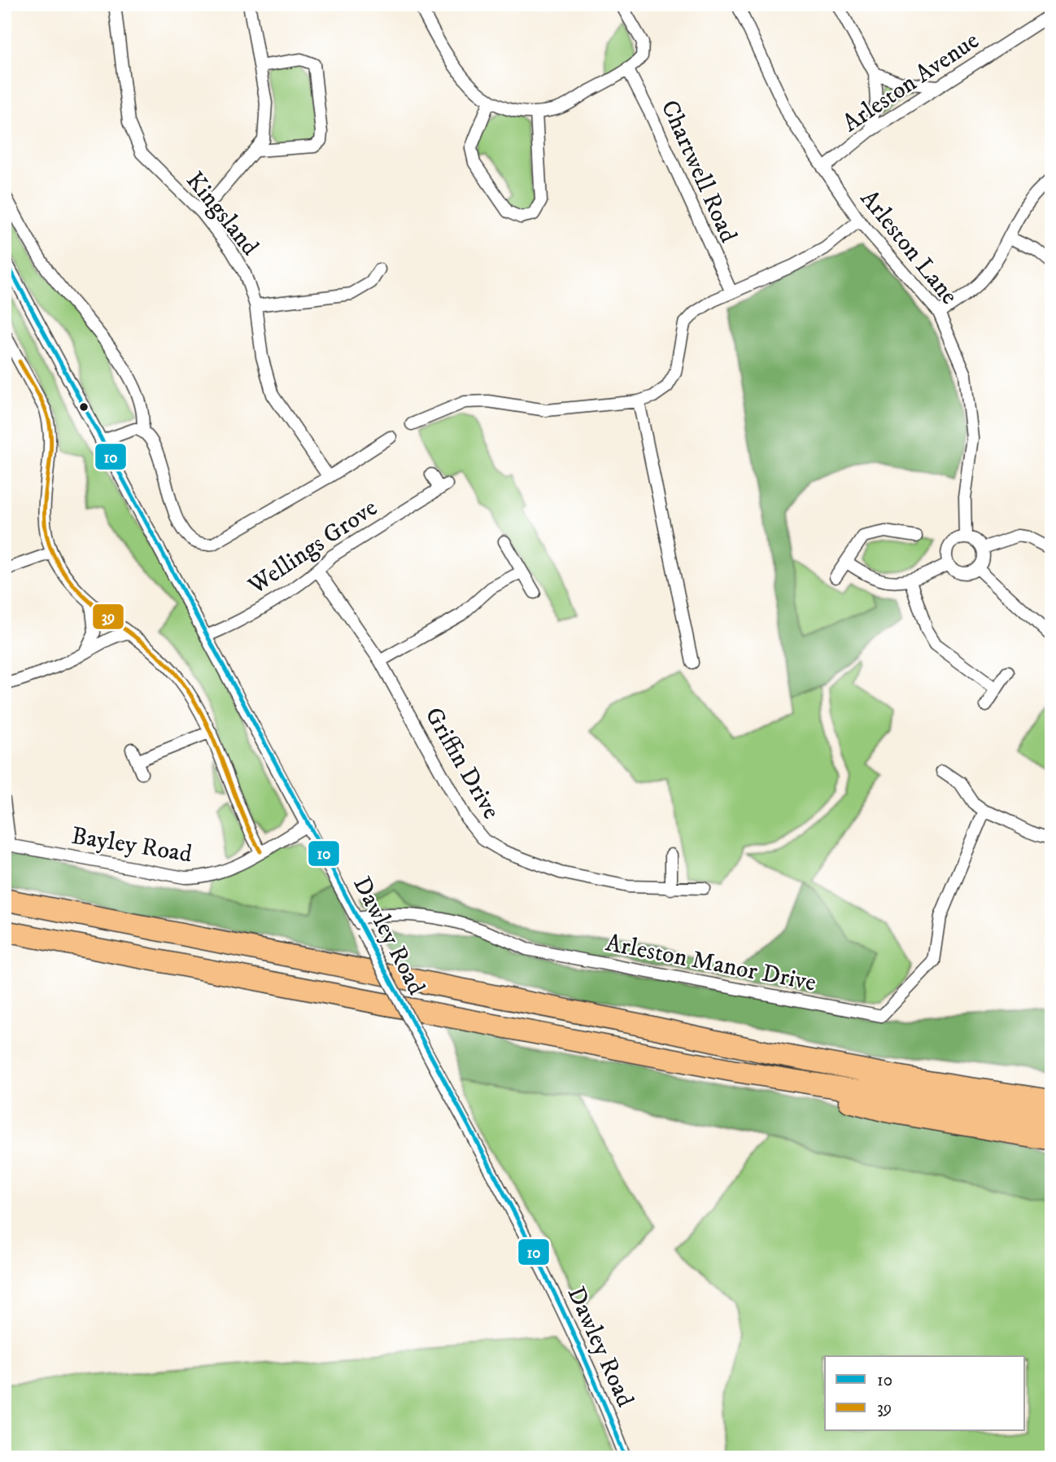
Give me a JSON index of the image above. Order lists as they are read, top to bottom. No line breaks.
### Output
{"streets":{"street":["Arleston Avenue","Chartwell Road","Kingsland","Arleston Lane","Wellings Grove","Griffin Drive","Bayley Road","Dawley Road","Arleston Manor Drive"]},"crossings":[["Arleston Avenue","Arleston Lane"],["Wellings Grove","Griffin Drive"],["Wellings Grove","Dawley Road"],["Bayley Road","Dawley Road"],["Dawley Road","Arleston Manor Drive"]],"lines":["transit line 10","transit line 39"],"legend":["10","39"]}
